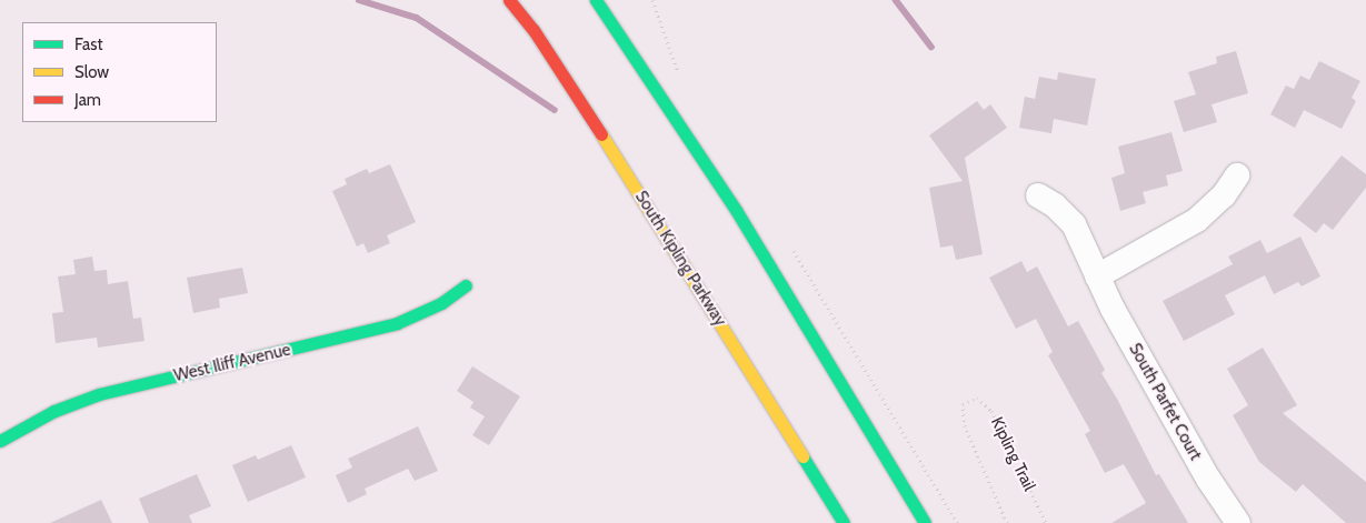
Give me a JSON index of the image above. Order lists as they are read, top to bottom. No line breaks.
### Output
{"streets":{"main road":["South Kipling Parkway","West Iliff Avenue"],"street":["South Parfet Court"],"path":["Kipling Trail"]},"legend":["Fast","Slow","Jam"]}
